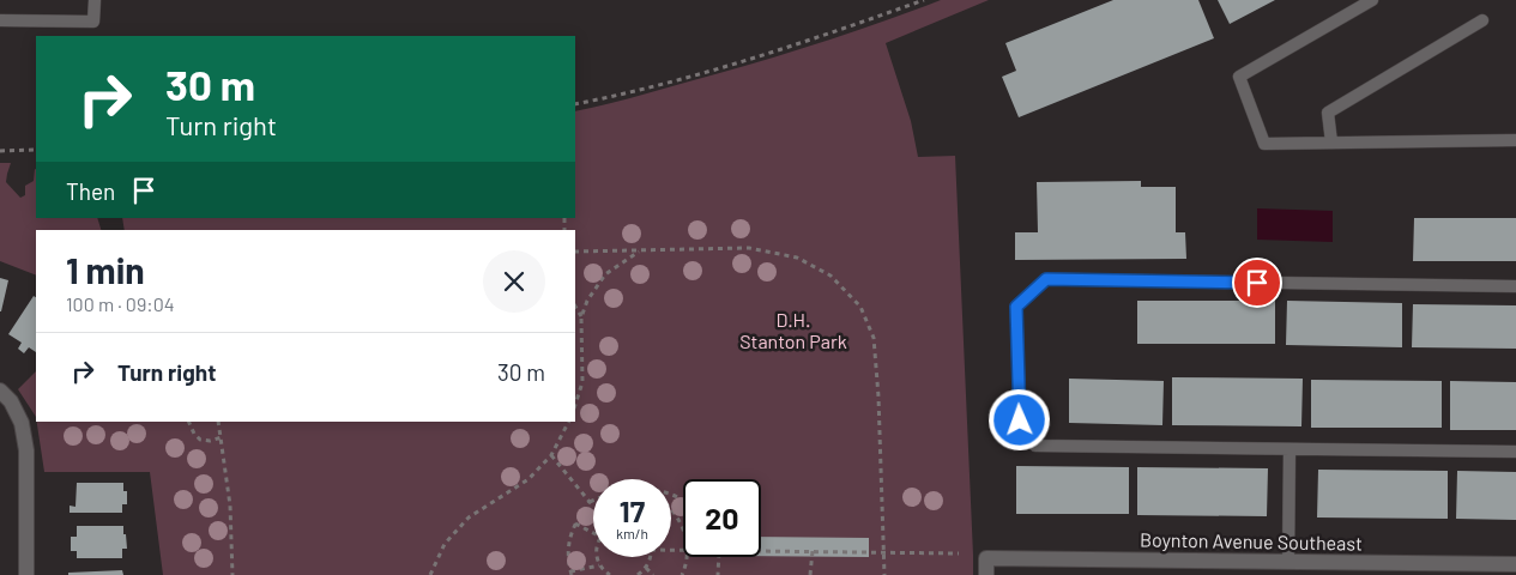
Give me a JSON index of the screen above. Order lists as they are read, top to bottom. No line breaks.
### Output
{"streets":{"street":["Boynton Avenue Southeast"]},"parks":["D.H. Stanton Park"],"page":{"turn":["30 m","Turn right"],"then":"Then","heading":["1 min","100 m · 09:04"],"list":[{"name":"Turn right","value":"30 m"}],"speed":"17 km/h","limit":"20"}}
